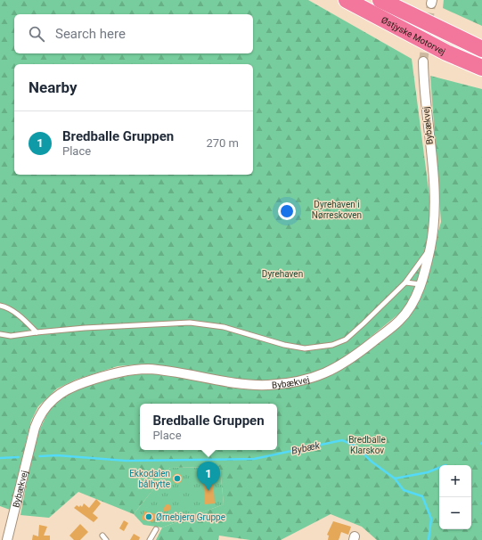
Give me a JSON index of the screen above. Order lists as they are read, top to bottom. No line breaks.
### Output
{"streets":{"highway":["Østjyske Motorvej"],"street":["Bybækvej"]},"water":["Bybæk"],"parks":["Dyrehaven i Nørreskoven","Dyrehaven","Bredballe Klarskov"],"places":["Ekkodalen bålhytte","Ørnebjerg Gruppe"],"page":{"search":"Search here","heading":"Nearby","list":[{"mark":"1","name":"Bredballe Gruppen","note":"Place","value":"270 m"}],"popup":["Bredballe Gruppen","Place"],"pins":"1","map_buttons":["+","−"]}}
